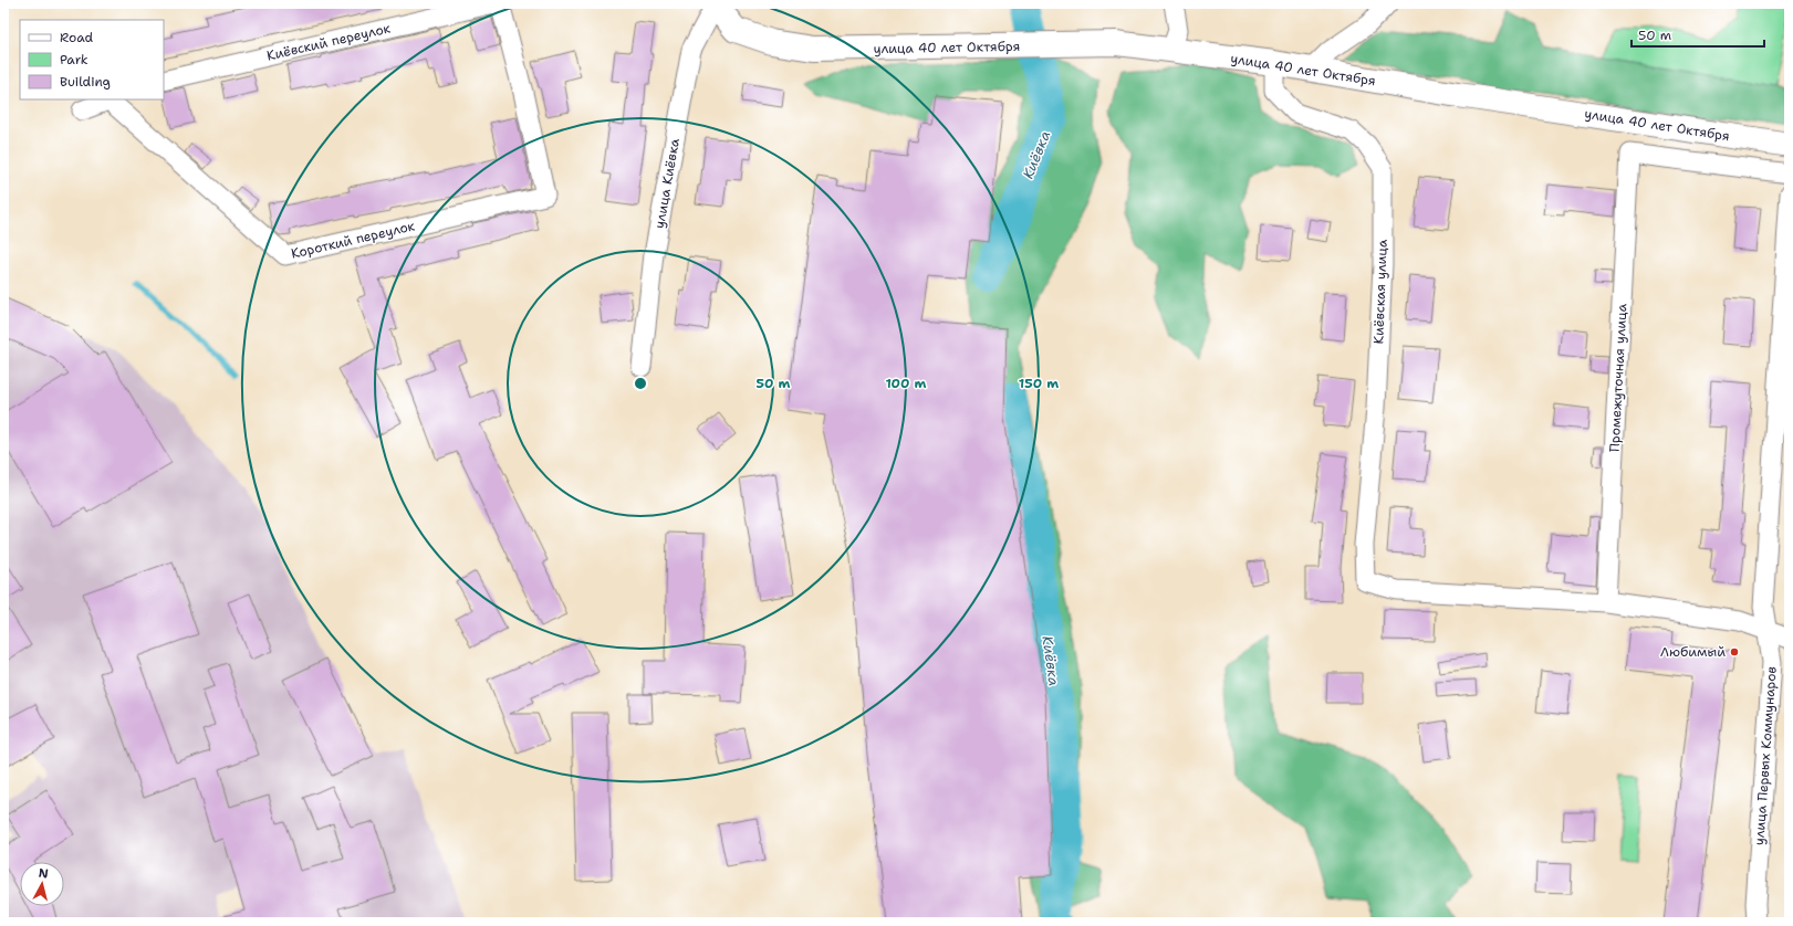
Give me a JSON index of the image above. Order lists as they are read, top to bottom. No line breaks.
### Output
{"streets":{"main road":["улица 40 лет Октября","улица Киёвка"],"street":["Киёвский переулок","Короткий переулок","Киёвская улица","Промежуточная улица","улица Первых Коммунаров"]},"crossings":[["улица 40 лет Октября","улица Киёвка"],["улица 40 лет Октября","Киёвская улица"],["Киёвская улица","Промежуточная улица"]],"water":["Киёвка"],"places":["Любимый"],"legend":["Road","Park","Building"],"scale_bar":"50 m","north":"top","rings":["50 m","100 m","150 m"]}
